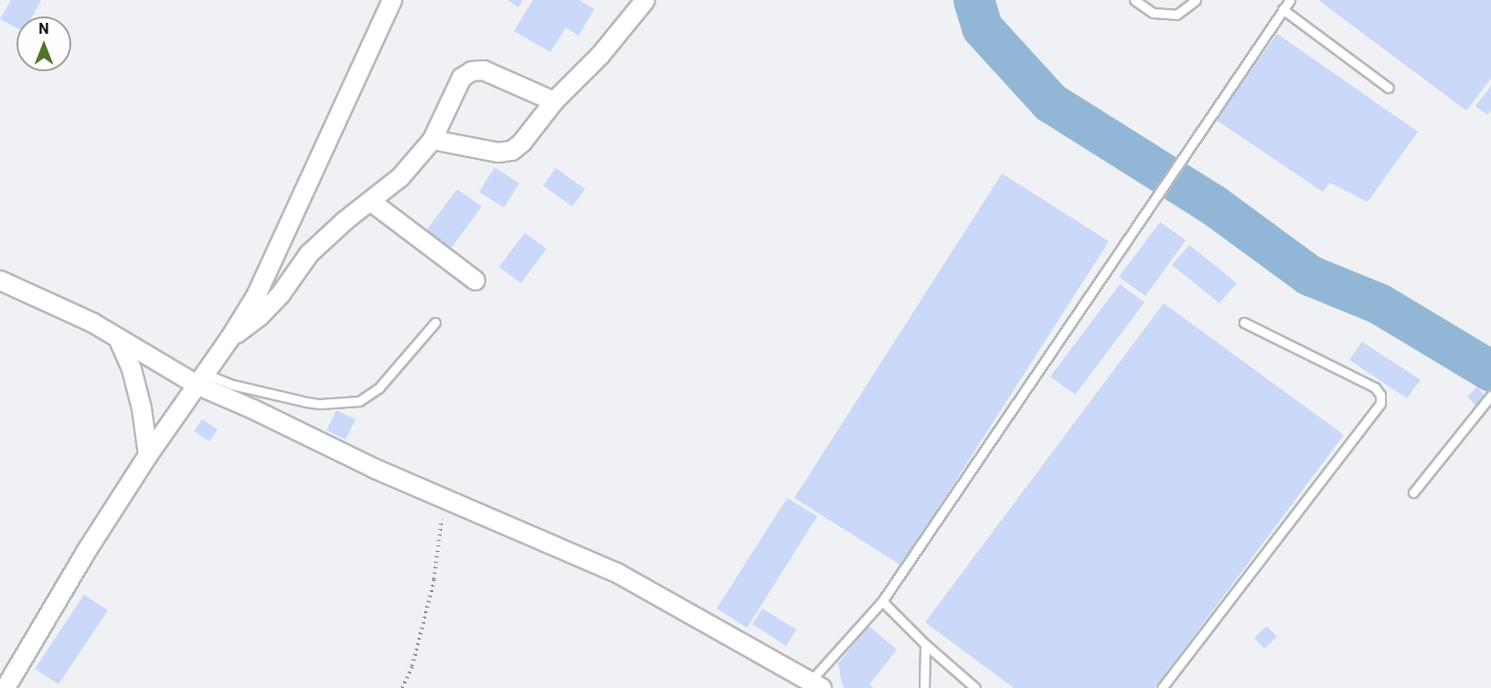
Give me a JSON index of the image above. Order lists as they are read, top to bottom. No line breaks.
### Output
{"north":"top"}
